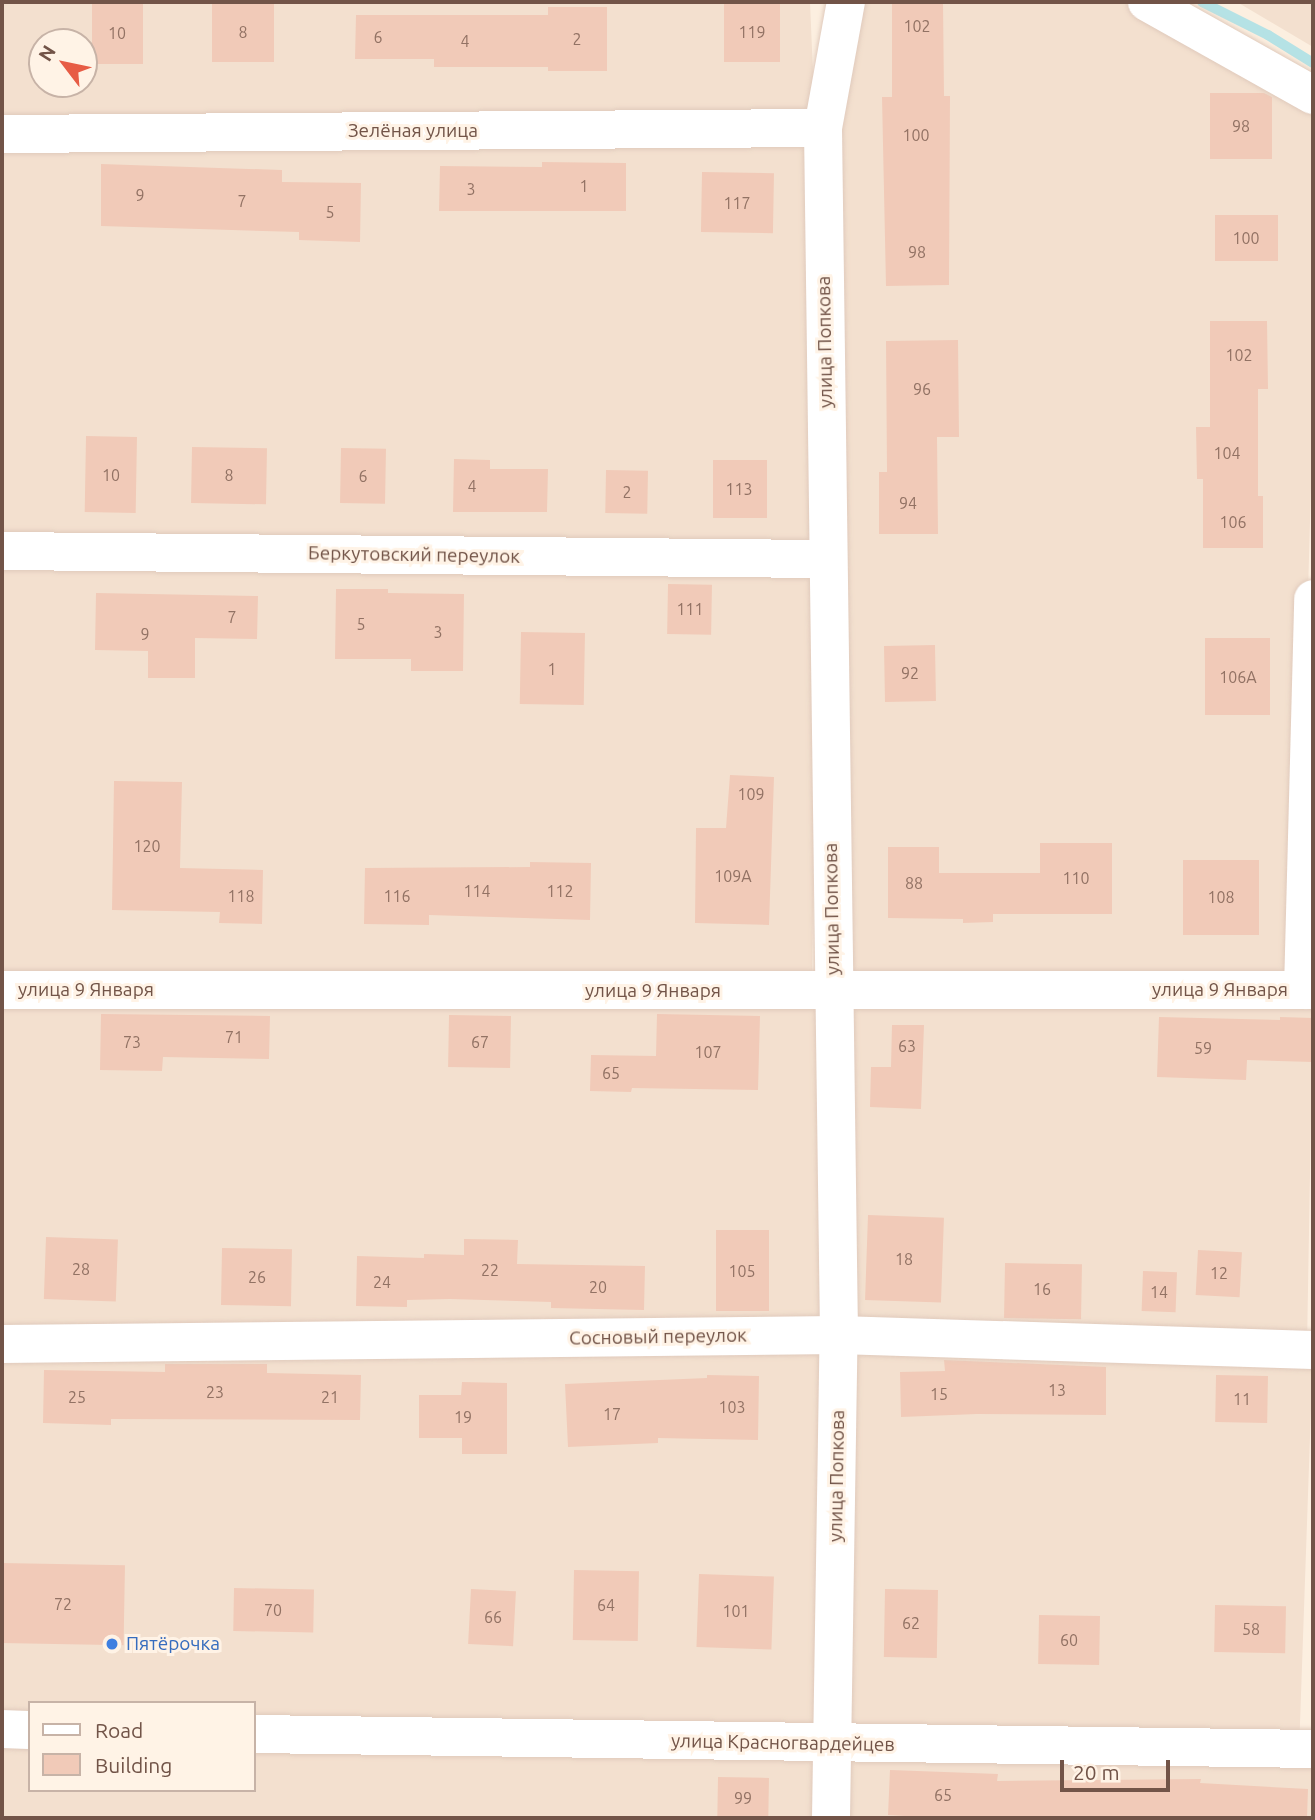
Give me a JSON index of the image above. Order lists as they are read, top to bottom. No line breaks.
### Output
{"streets":{"street":["Зелёная улица","улица Попкова","Беркутовский переулок","улица 9 Января","Сосновый переулок","улица Красногвардейцев"]},"crossings":[["Зелёная улица","улица Попкова"],["улица Попкова","Беркутовский переулок"],["улица Попкова","улица 9 Января"],["улица Попкова","Сосновый переулок"],["улица Попкова","улица Красногвардейцев"]],"places":["Пятёрочка"],"house_numbers":["102","8","119","10","6","2","4","98","100","1","3","9","7","117","5","100","98","102","96","104","10","8","6","4","113","2","94","106","111","7","5","3","9","1","92","106А","109","120","109А","110","88","114","112","118","116","108","71","73","67","63","59","107","65","18","28","22","105","12","26","24","20","16","14","13","23","15","25","21","11","103","17","19","72","64","70","101","66","62","58","60","65","99"],"legend":["Road","Building"],"scale_bar":"20 m","north":"top left"}
